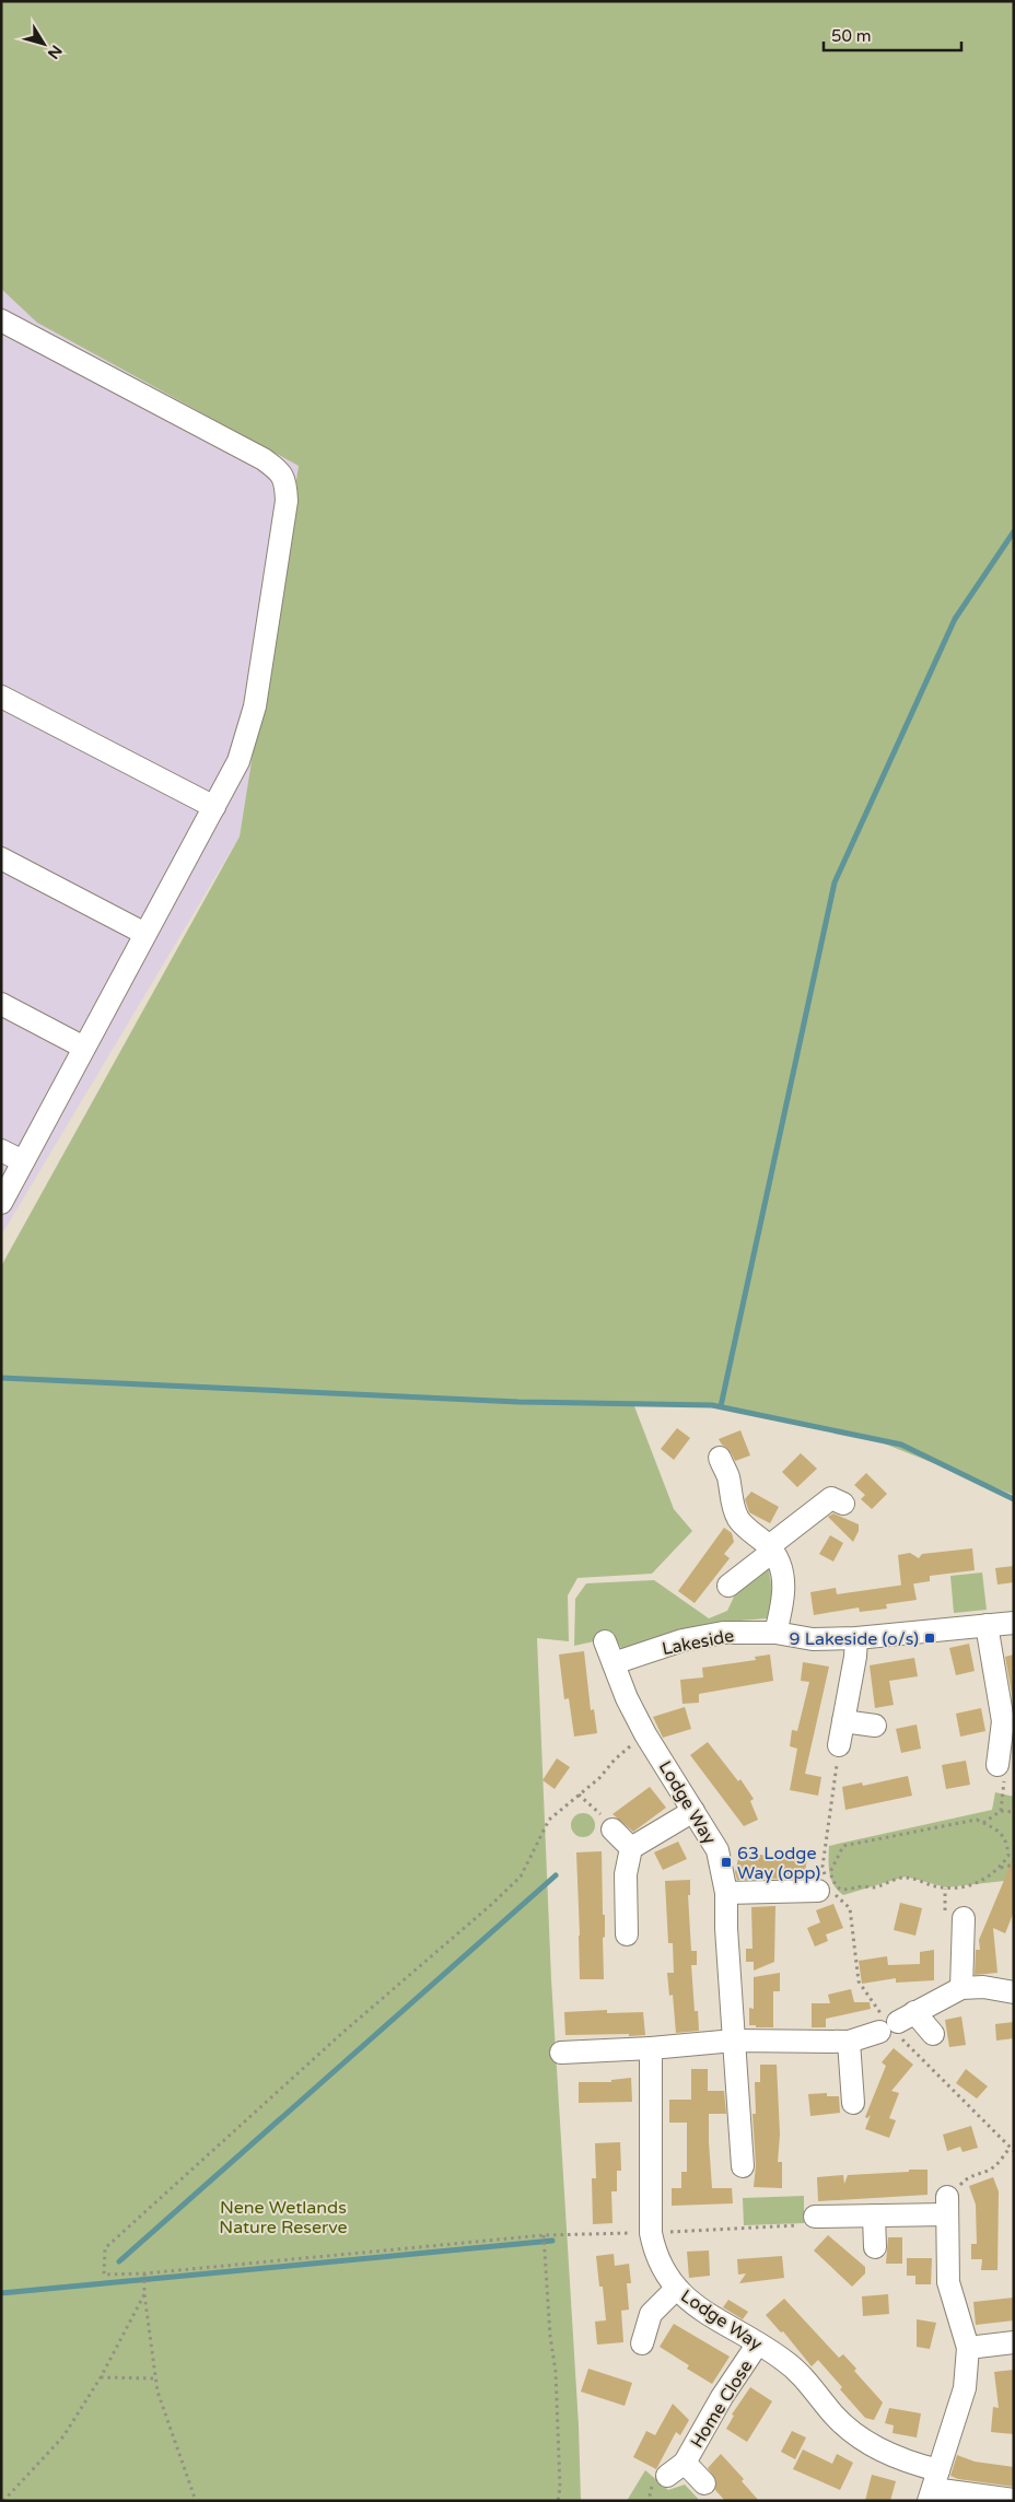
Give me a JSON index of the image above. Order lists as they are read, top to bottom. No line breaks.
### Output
{"streets":{"street":["Lakeside","Lodge Way","Home Close"]},"crossings":[["Lakeside","Lodge Way"],["Lodge Way","Home Close"]],"parks":["Nene Wetlands Nature Reserve"],"places":{"transit":["9 Lakeside (o/s)","63 Lodge Way (opp)"]},"scale_bar":"50 m","north":"bottom right"}
